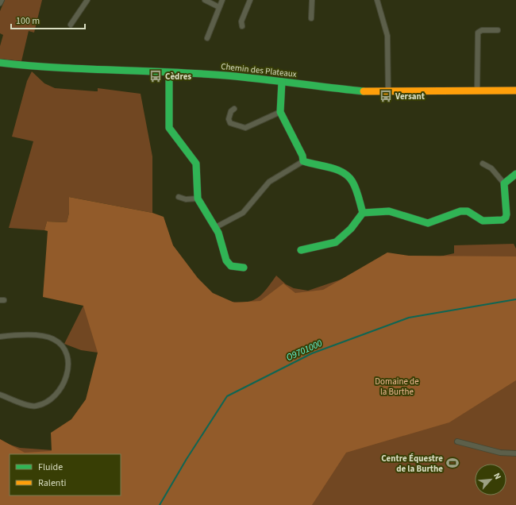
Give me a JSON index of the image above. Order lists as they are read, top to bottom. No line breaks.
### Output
{"streets":{"street":["Chemin des Plateaux"]},"water":["O9701000"],"parks":["Domaine de la Burthe"],"places":{"bus stop":["Cèdres","Versant"],"sports":["Centre Équestre de la Burthe"]},"legend":["Fluide","Ralenti"],"scale_bar":"100 m","north":"top right"}
